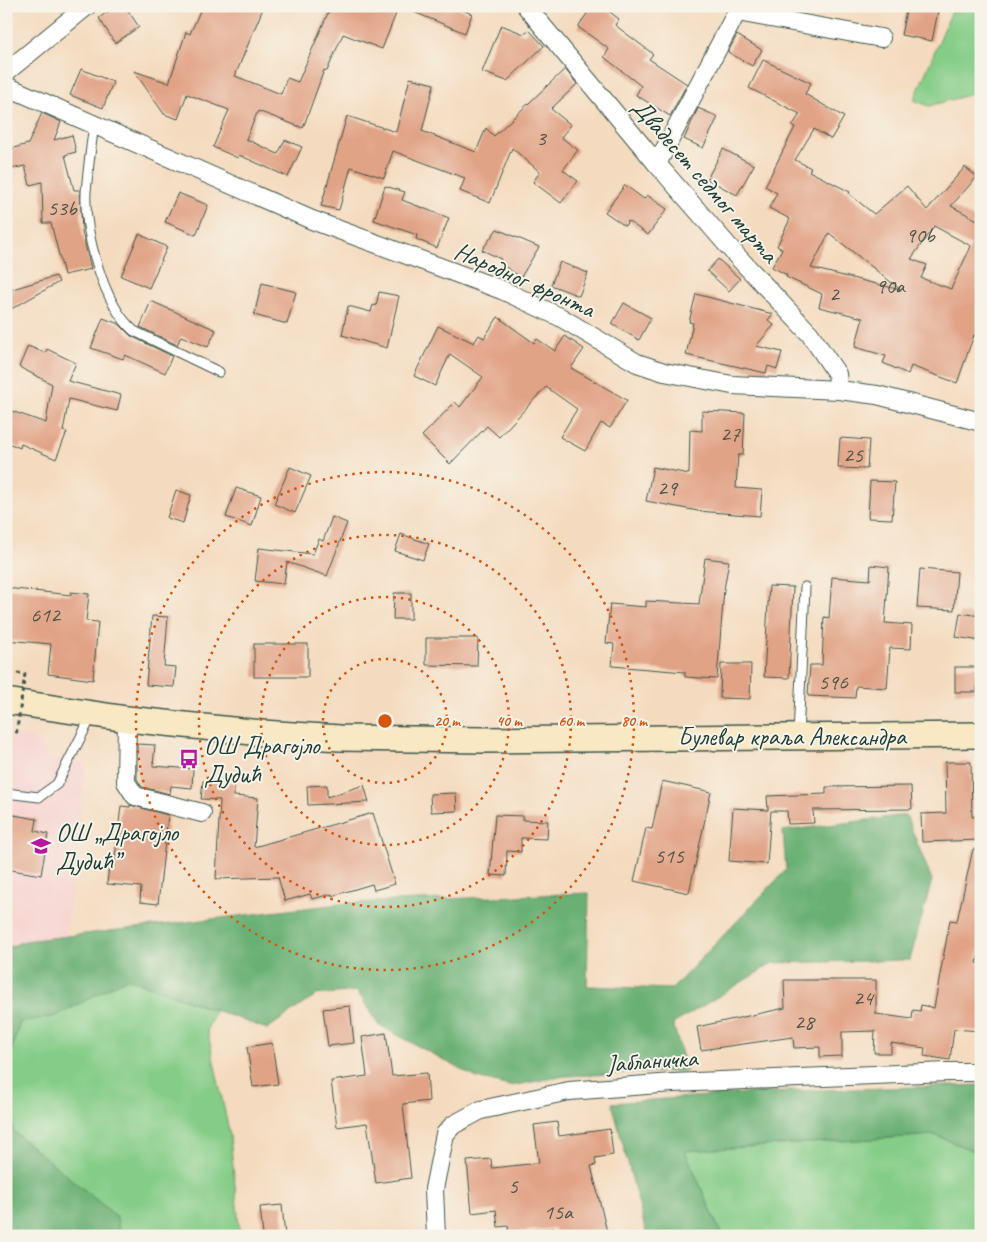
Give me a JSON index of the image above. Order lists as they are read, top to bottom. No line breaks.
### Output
{"streets":{"main road":["Булевар краља Александра"],"street":["Двадесет седмог марта","Народног фронта","Јабланичка"]},"crossings":[["Двадесет седмог марта","Народног фронта"]],"places":{"bus stop":["ОШ Драгојло Дудић"],"school or university":["ОШ „Драгојло Дудић”"]},"house_numbers":["3","53b","90b","90a","2","27","25","29","612","596","515","24","28","5","15a"],"rings":["20 m","40 m","60 m","80 m"]}
